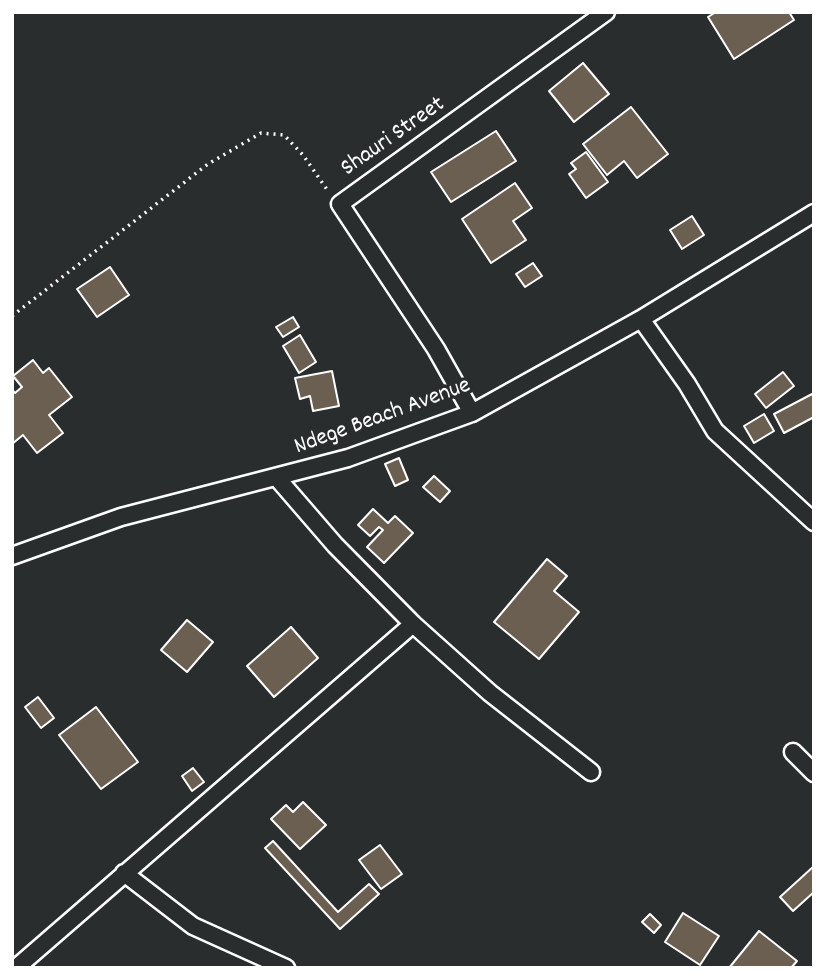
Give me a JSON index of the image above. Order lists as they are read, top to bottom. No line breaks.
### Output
{"streets":{"street":["Shauri Street","Ndege Beach Avenue"]},"crossings":[["Shauri Street","Ndege Beach Avenue"]]}
